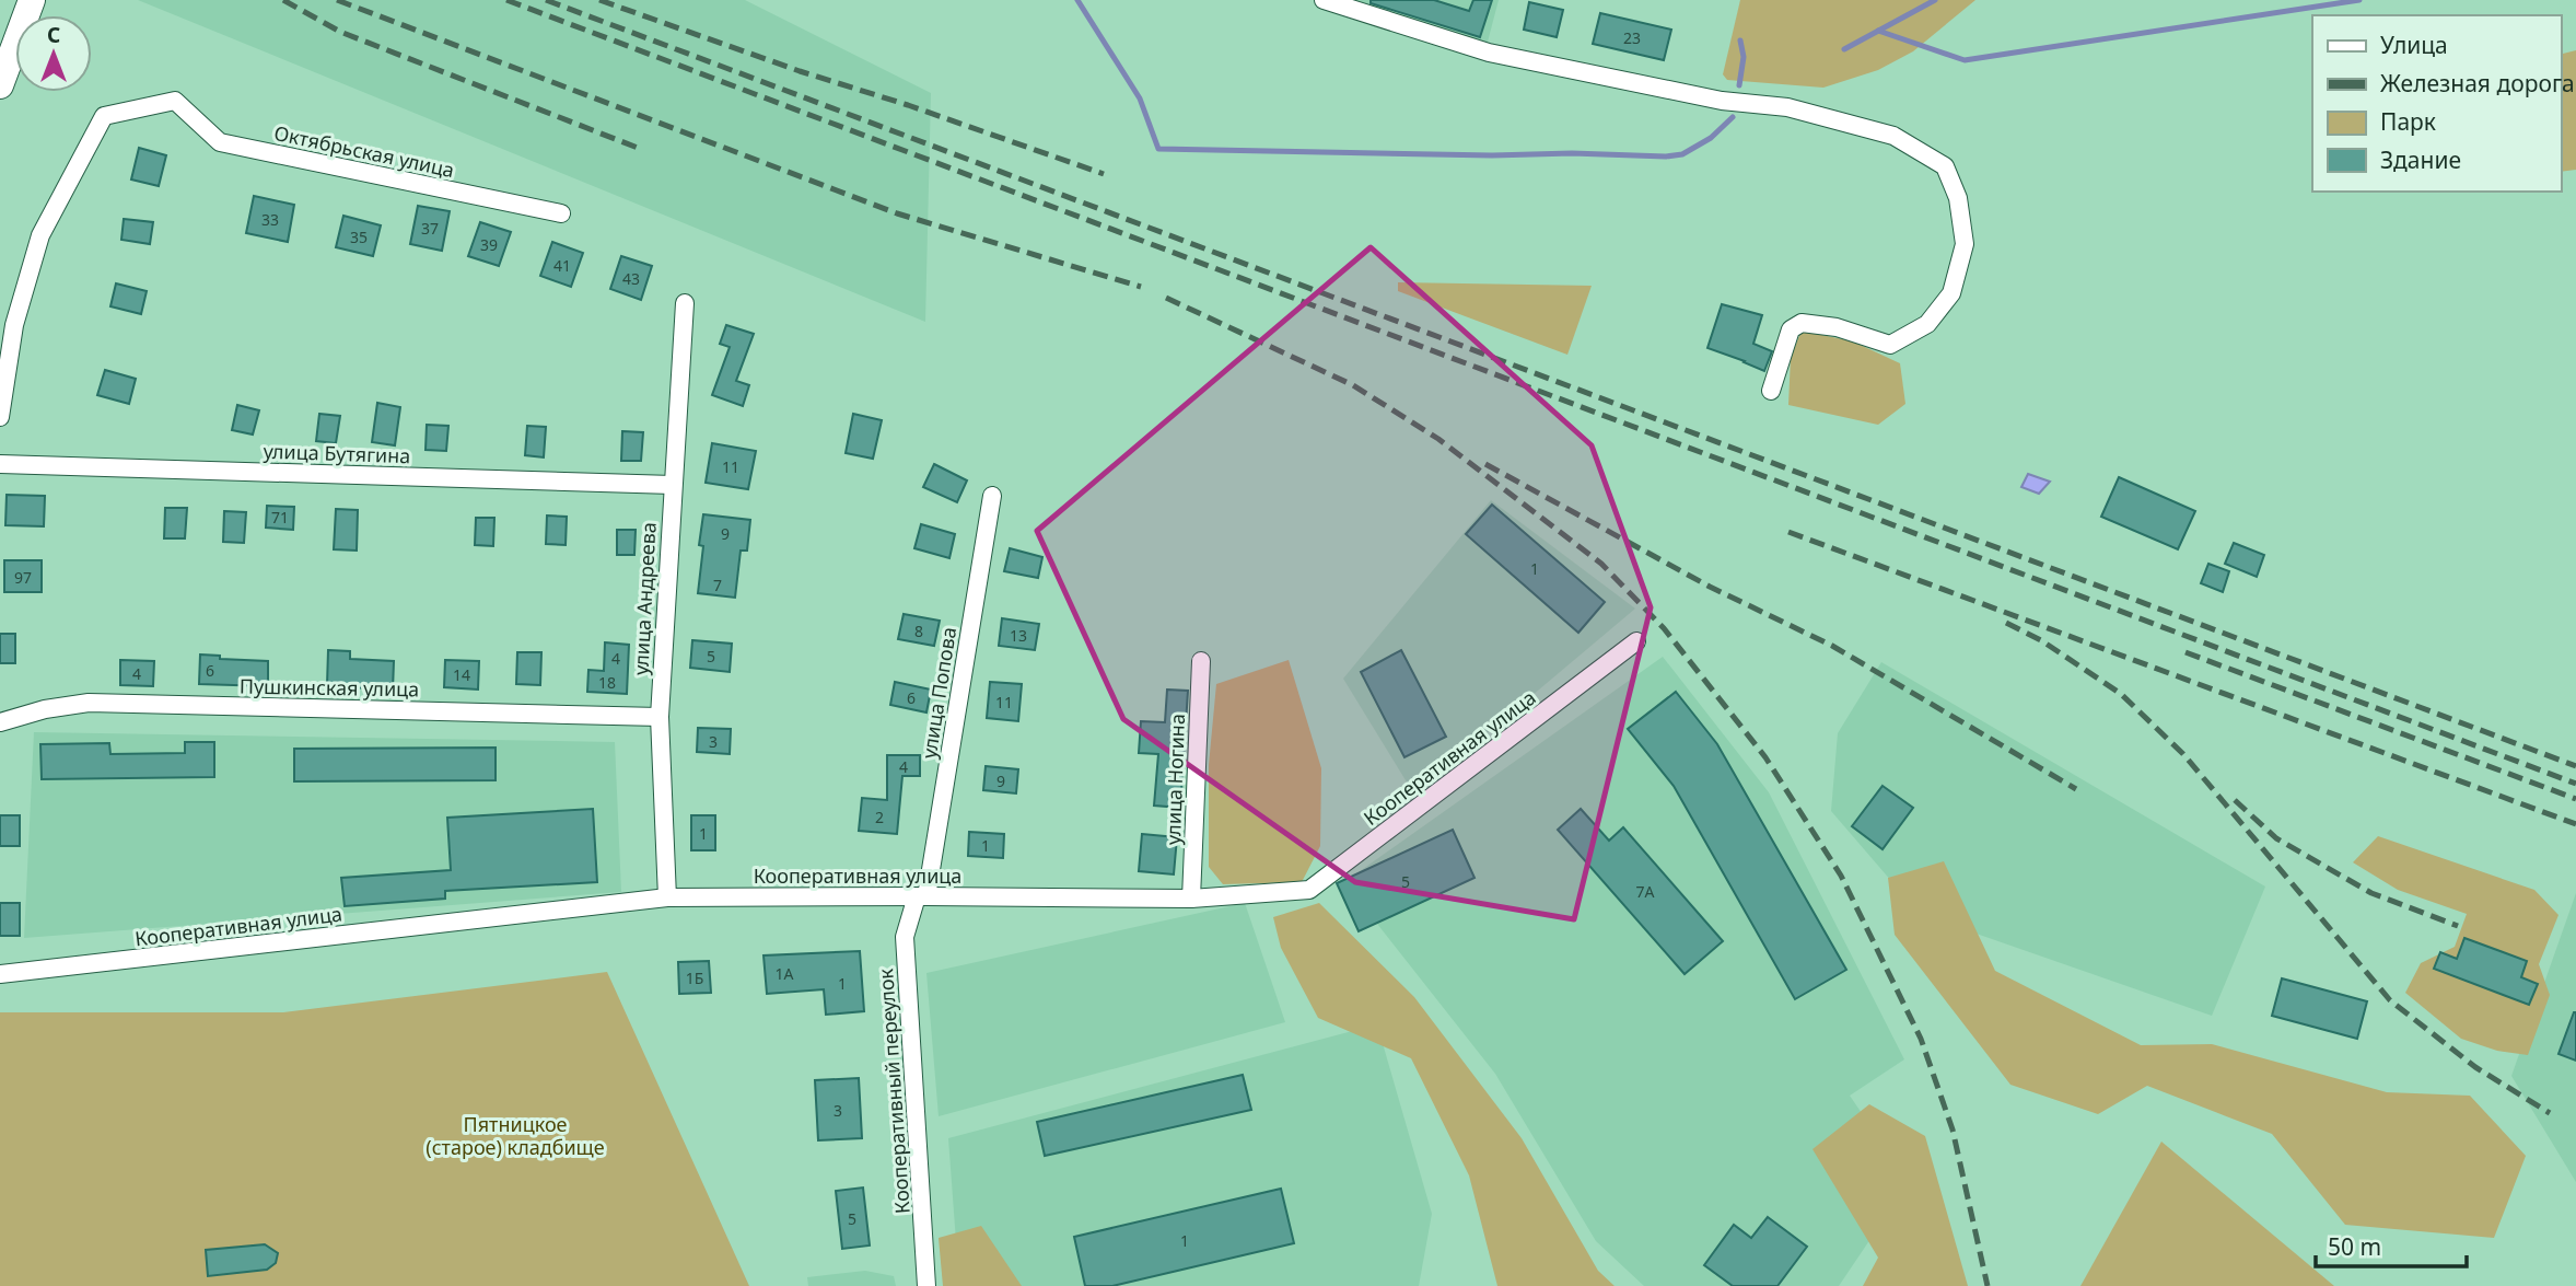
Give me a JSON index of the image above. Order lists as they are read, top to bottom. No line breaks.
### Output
{"streets":{"street":["Октябрьская улица","улица Бутягина","улица Андреева","Пушкинская улица","улица Попова","Кооперативная улица","улица Ногина","Кооперативный переулок"]},"crossings":[["улица Бутягина","улица Андреева"],["улица Андреева","Пушкинская улица"],["улица Андреева","Кооперативная улица"],["улица Попова","Кооперативная улица"],["улица Попова","Кооперативный переулок"],["Кооперативная улица","улица Ногина"],["Кооперативная улица","Кооперативный переулок"]],"parks":["Пятницкое (старое) кладбище"],"house_numbers":["23","33","37","35","39","41","43","11","71","9","1","97","7","8","13","5","4","6","4","14","18","6","11","3","4","9","2","1","1","5","7А","1А","1Б","1","3","5","1"],"legend":["Улица","Железная дорога","Парк","Здание"],"scale_bar":"50 m","north":"top"}
